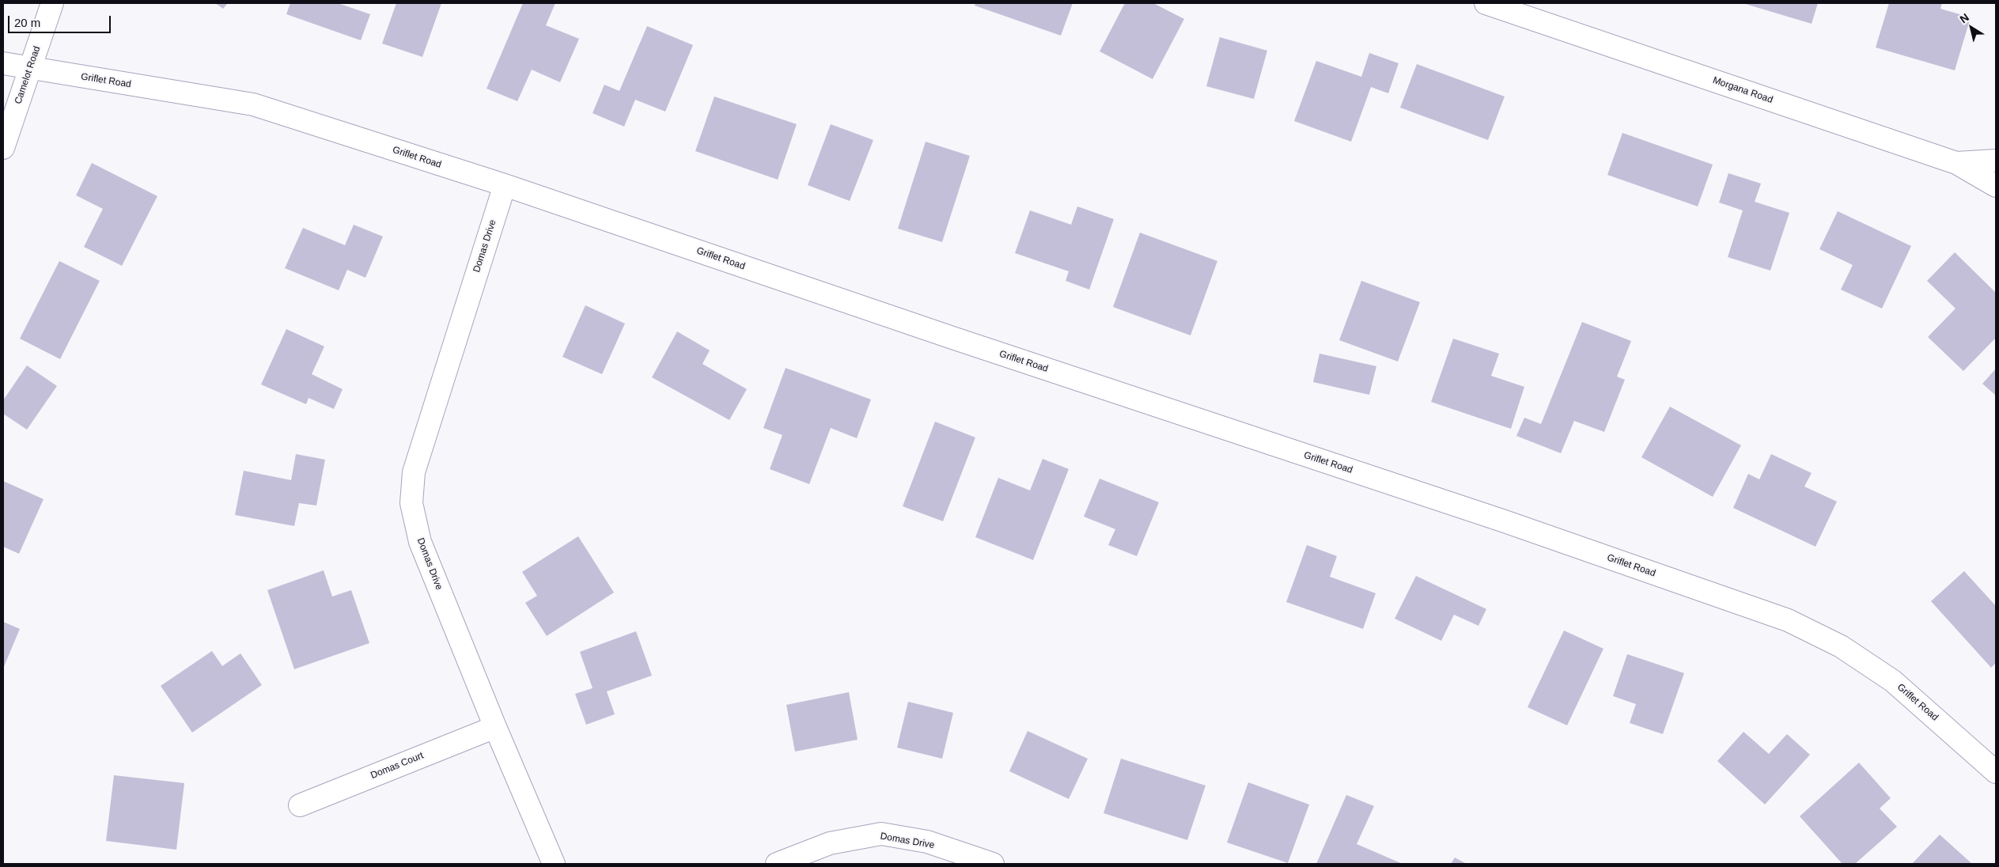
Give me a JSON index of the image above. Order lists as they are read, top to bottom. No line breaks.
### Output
{"streets":{"street":["Camelot Road","Griflet Road","Morgana Road","Domas Drive","Domas Court"]},"crossings":[["Camelot Road","Griflet Road"],["Griflet Road","Domas Drive"],["Domas Drive","Domas Court"]],"scale_bar":"20 m","north":"top left"}
